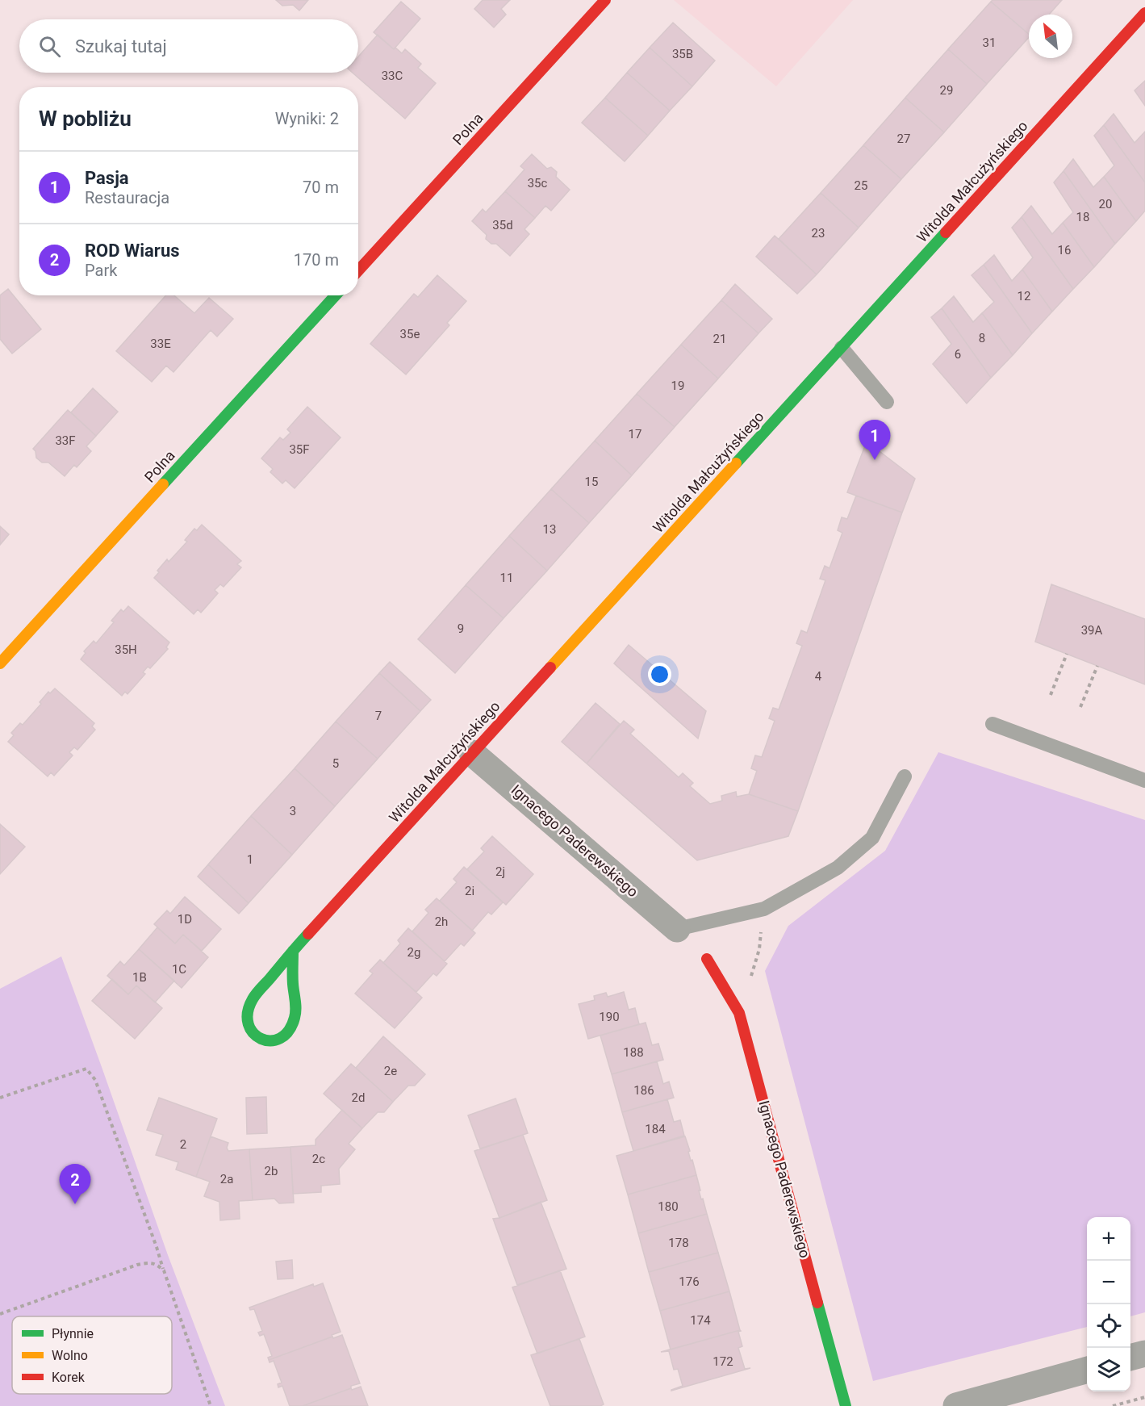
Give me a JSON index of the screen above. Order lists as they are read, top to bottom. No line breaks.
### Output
{"streets":{"street":["Polna","Witolda Małcużyńskiego","Ignacego Paderewskiego"]},"crossings":[["Witolda Małcużyńskiego","Ignacego Paderewskiego"]],"house_numbers":["31","35B","33C","29","27","35c","25","20","18","35d","23","16","12","35e","8","21","33E","6","19","17","33F","35F","15","13","11","9","39A","35H","4","7","5","3","1","2j","2i","1D","2h","2g","1C","1B","190","188","2e","186","2d","184","2","2c","2b","2a","180","178","176","174","172"],"legend":["Płynnie","Wolno","Korek"],"north":"top left","page":{"search":"Szukaj tutaj","heading":["W pobliżu","Wyniki: 2"],"list":[{"mark":"1","name":"Pasja","note":"Restauracja","value":"70 m"},{"mark":"2","name":"ROD Wiarus","note":"Park","value":"170 m"}],"pins":["1","2"],"map_buttons":["+","−"]}}
